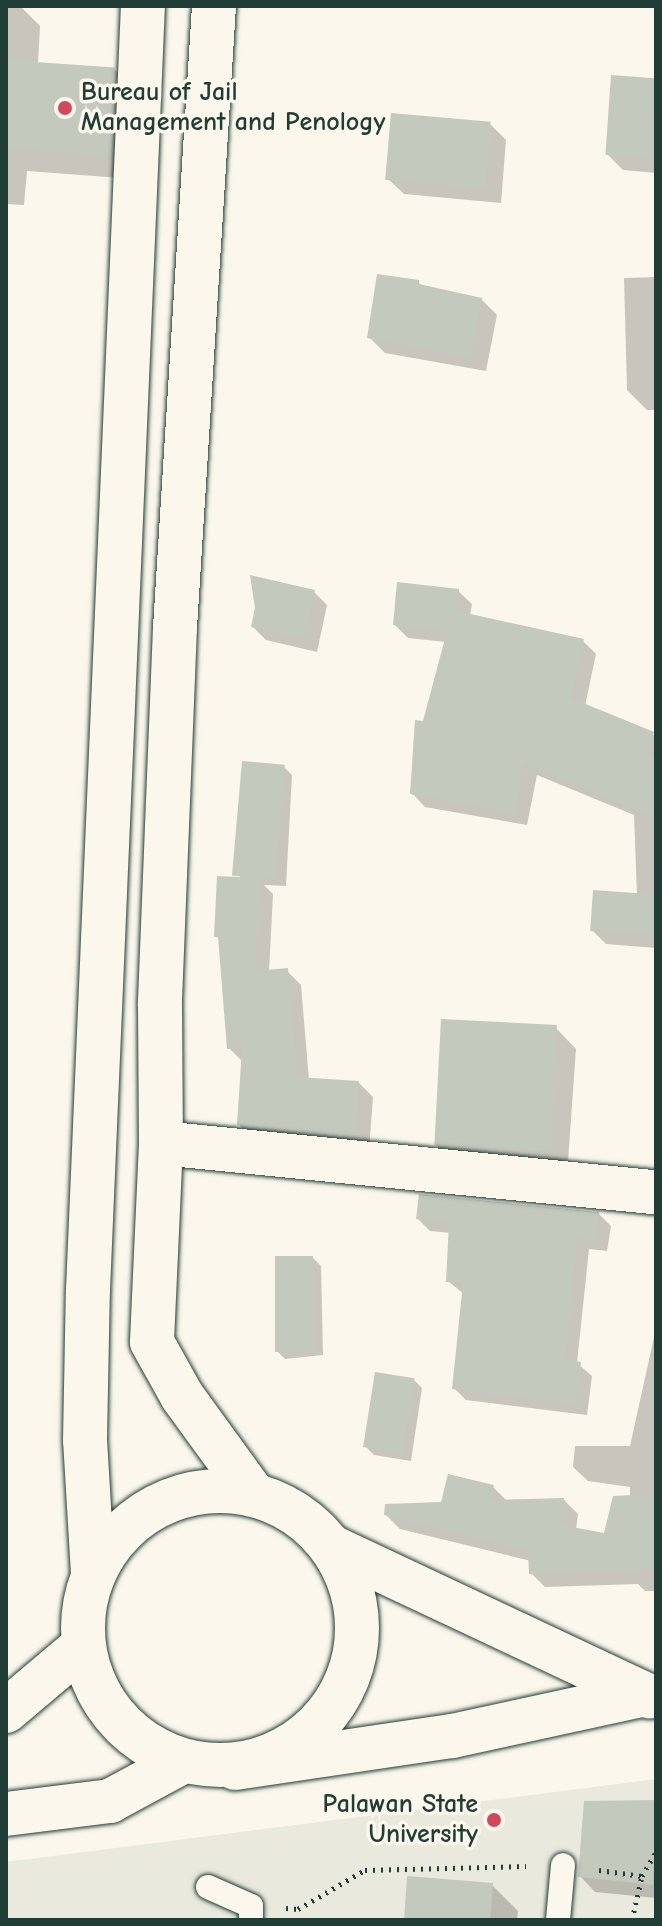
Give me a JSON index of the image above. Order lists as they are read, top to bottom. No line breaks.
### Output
{"places":["Bureau of Jail Management and Penology","Palawan State University"]}
